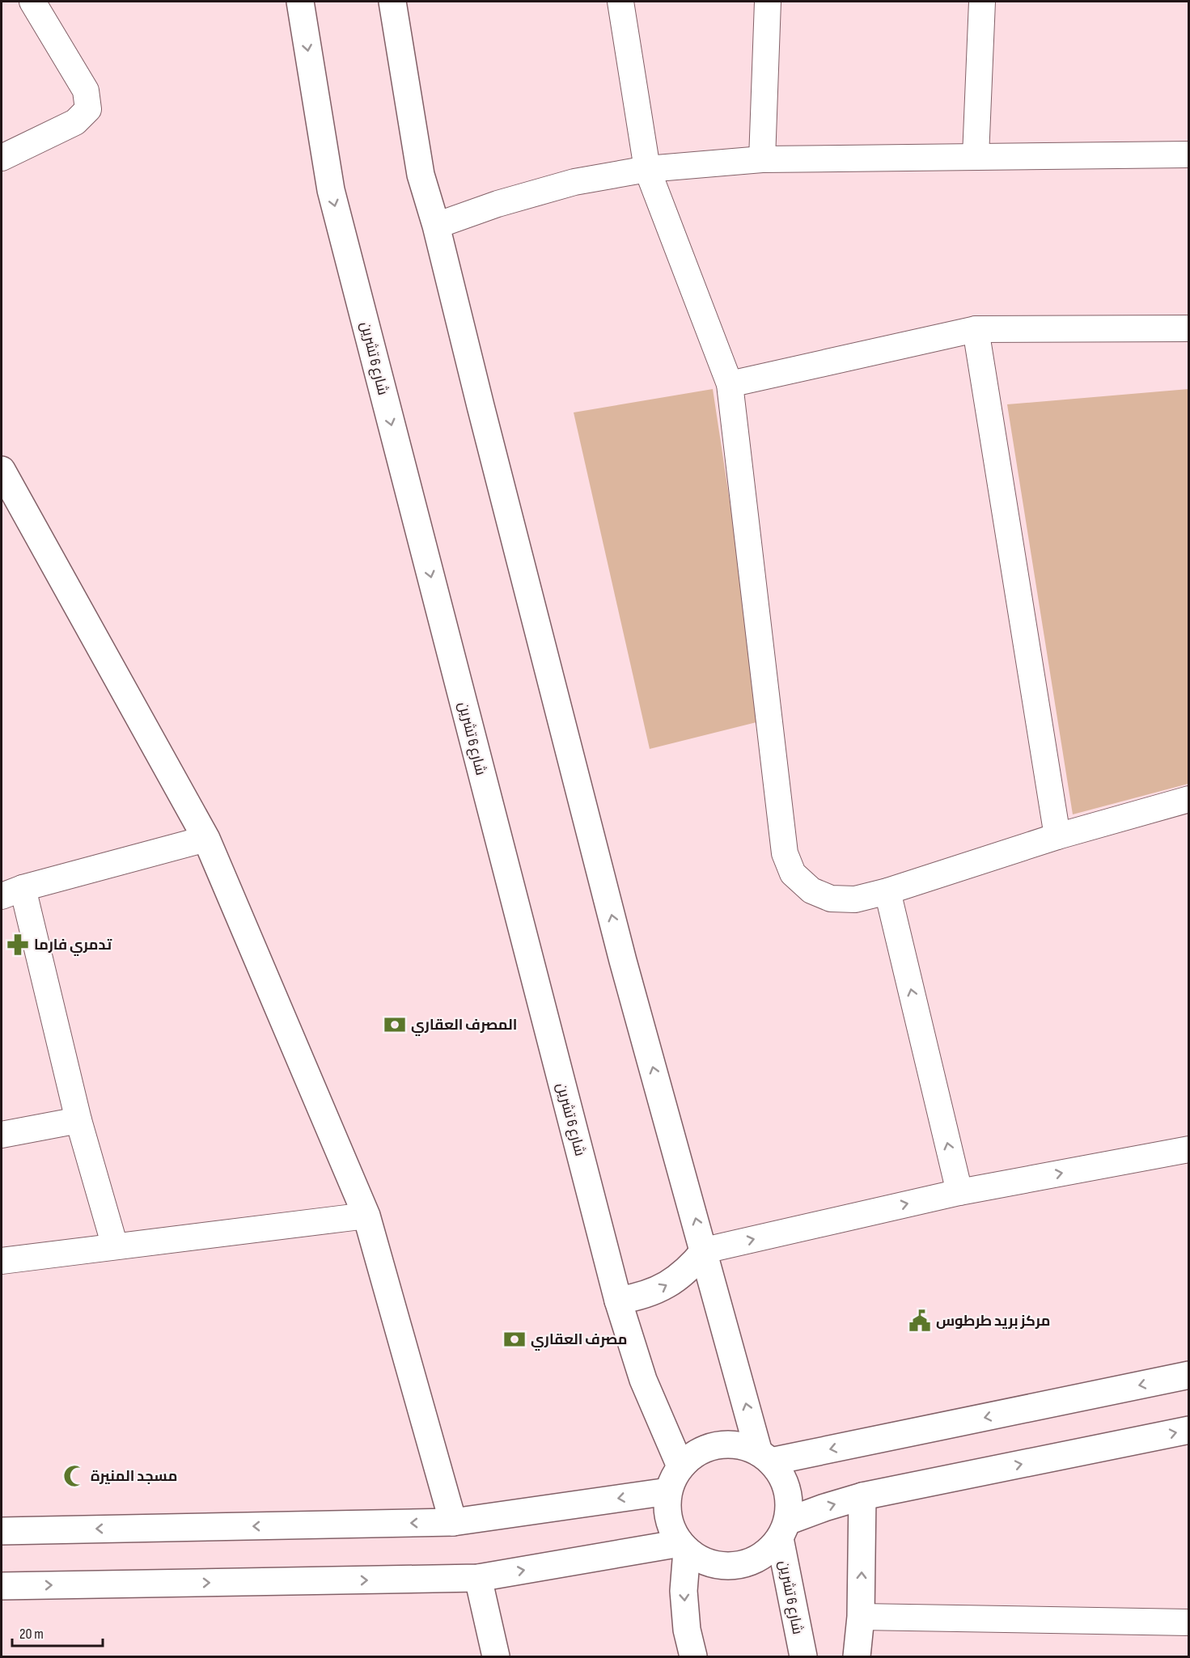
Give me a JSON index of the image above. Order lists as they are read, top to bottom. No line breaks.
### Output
{"streets":{"main road":["شارع 6 تشرين"]},"places":{"pharmacy":["تدمري فارما"],"bank":["المصرف العقاري","مصرف العقاري"],"public building":["مركز بريد طرطوس"],"mosque":["مسجد المنيرة"]},"scale_bar":"20 m"}
